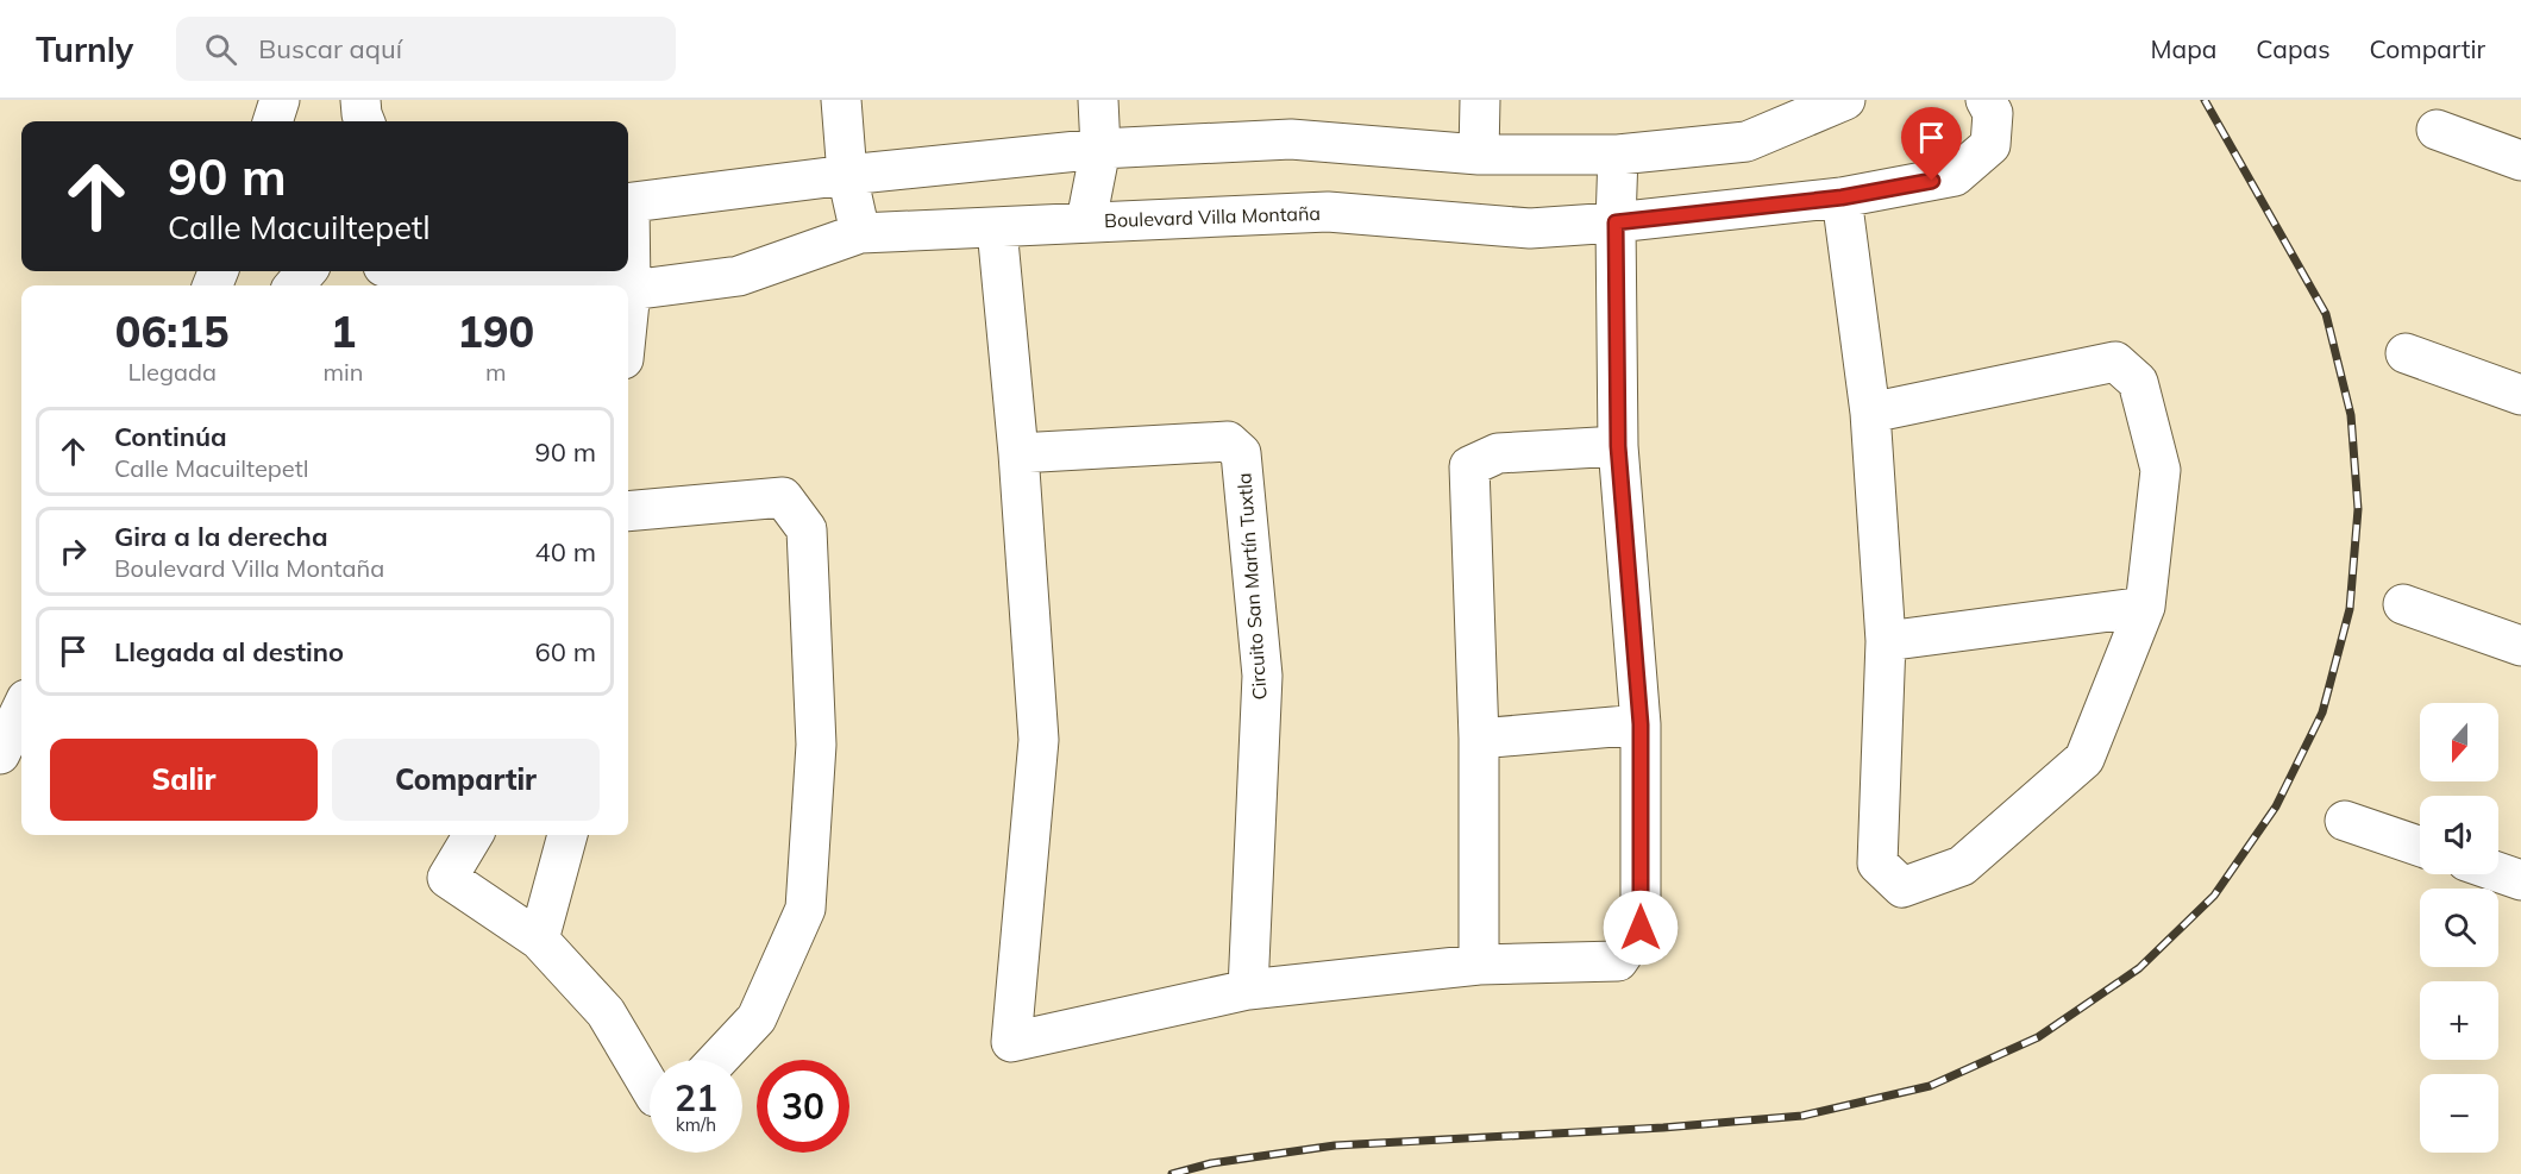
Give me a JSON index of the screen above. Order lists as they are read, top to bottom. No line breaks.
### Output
{"streets":{"street":["Boulevard Villa Montaña","Circuito San Martín Tuxtla"]},"north":"bottom","page":{"header":"Turnly","search":"Buscar aquí","nav":["Mapa","Capas","Compartir"],"turn":["90 m","Calle Macuiltepetl"],"eta":["06:15","Llegada","1","min","190","m"],"list":[{"name":"Continúa","note":"Calle Macuiltepetl","value":"90 m"},{"name":"Gira a la derecha","note":"Boulevard Villa Montaña","value":"40 m"},{"name":"Llegada al destino","value":"60 m"}],"map_buttons":["+","−"],"buttons":["Salir","Compartir"],"speed":"21 km/h","limit":"30"}}
